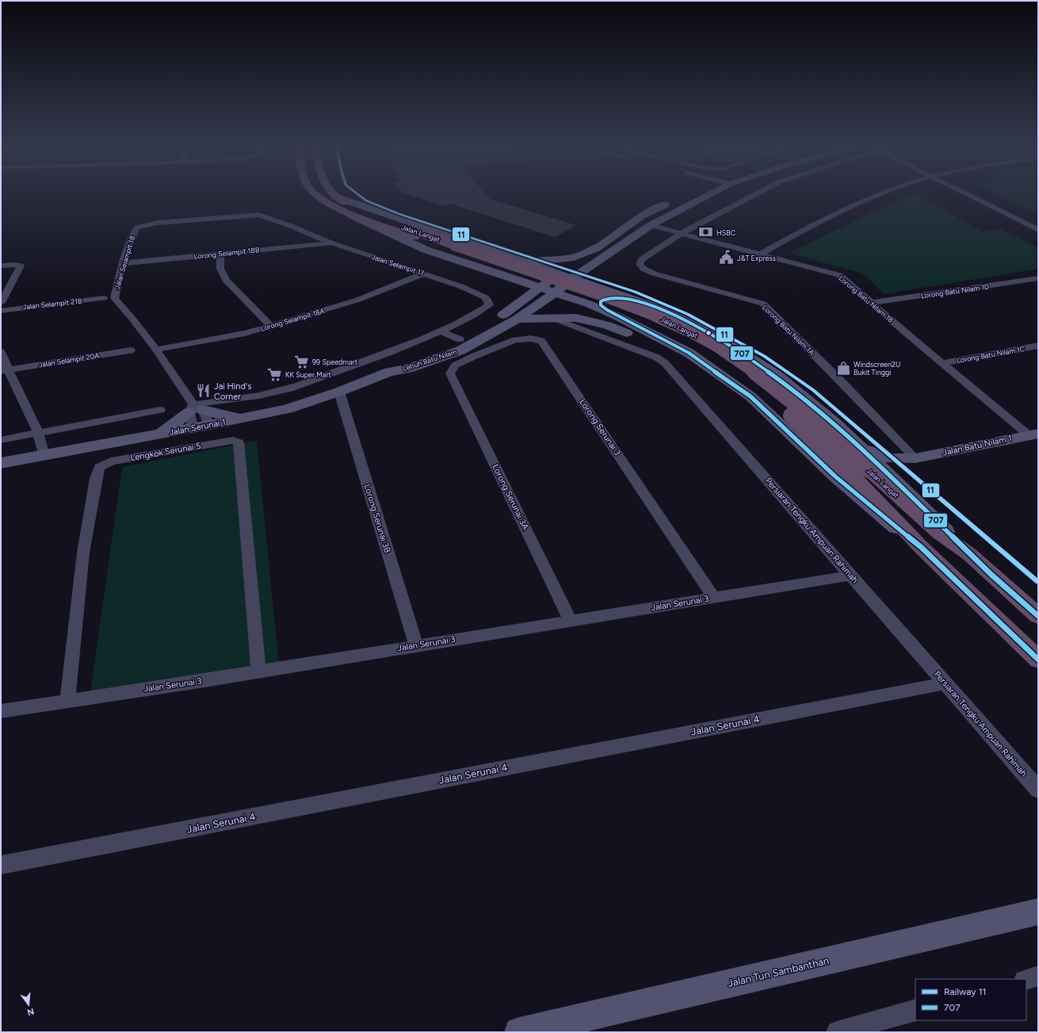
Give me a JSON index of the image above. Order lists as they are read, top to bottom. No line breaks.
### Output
{"streets":{"highway":["Jalan Langat"],"main road":["Lebuh Batu Nilam","Jalan Serunai 1","Jalan Batu Nilam 1","Jalan Tun Sambanthan"],"street":["Lorong Selampit 18B","Jalan Selampit 18","Jalan Selampit 17","Lorong Batu Nilam 1D","Lorong Batu Nilam 1B","Jalan Selampit 21B","Lorong Selampit 18A","Lorong Batu Nilam 1A","Lorong Batu Nilam 1C","Jalan Selampit 20A","Lorong Serunai 3","Lengkok Serunai 5","Lorong Serunai 3A","Lorong Serunai 3B","Persiaran Tengku Ampuan Rahimah","Jalan Serunai 3","Jalan Serunai 4"]},"crossings":[["Jalan Langat","Lebuh Batu Nilam"],["Jalan Langat","Jalan Batu Nilam 1"],["Lorong Selampit 18B","Jalan Selampit 18"],["Lorong Selampit 18B","Jalan Selampit 17"],["Jalan Selampit 18","Jalan Selampit 17"],["Jalan Selampit 18","Lorong Selampit 18A"],["Jalan Selampit 18","Jalan Serunai 1"],["Jalan Selampit 17","Lorong Selampit 18A"],["Lorong Batu Nilam 1D","Lorong Batu Nilam 1B"],["Lorong Batu Nilam 1B","Lorong Batu Nilam 1A"],["Lorong Batu Nilam 1B","Lorong Batu Nilam 1C"],["Lorong Batu Nilam 1B","Lebuh Batu Nilam"],["Lorong Batu Nilam 1B","Jalan Batu Nilam 1"],["Lorong Batu Nilam 1A","Jalan Batu Nilam 1"],["Lebuh Batu Nilam","Jalan Serunai 1"],["Jalan Serunai 1","Lorong Serunai 3B"],["Lorong Serunai 3","Lorong Serunai 3A"],["Lorong Serunai 3","Jalan Serunai 3"],["Lengkok Serunai 5","Jalan Serunai 3"],["Lorong Serunai 3A","Jalan Serunai 3"],["Lorong Serunai 3B","Jalan Serunai 3"],["Persiaran Tengku Ampuan Rahimah","Jalan Serunai 3"],["Persiaran Tengku Ampuan Rahimah","Jalan Serunai 4"]],"places":{"bank":["HSBC"],"public building":["J&T Express"],"supermarket":["99 Speedmart","KK Super Mart"],"shop":["Windscreen2U Bukit Tinggi"],"restaurant":["Jai Hind's Corner"]},"lines":["rail line 11","transit line 707"],"legend":["Railway 11","707"],"north":"bottom"}
